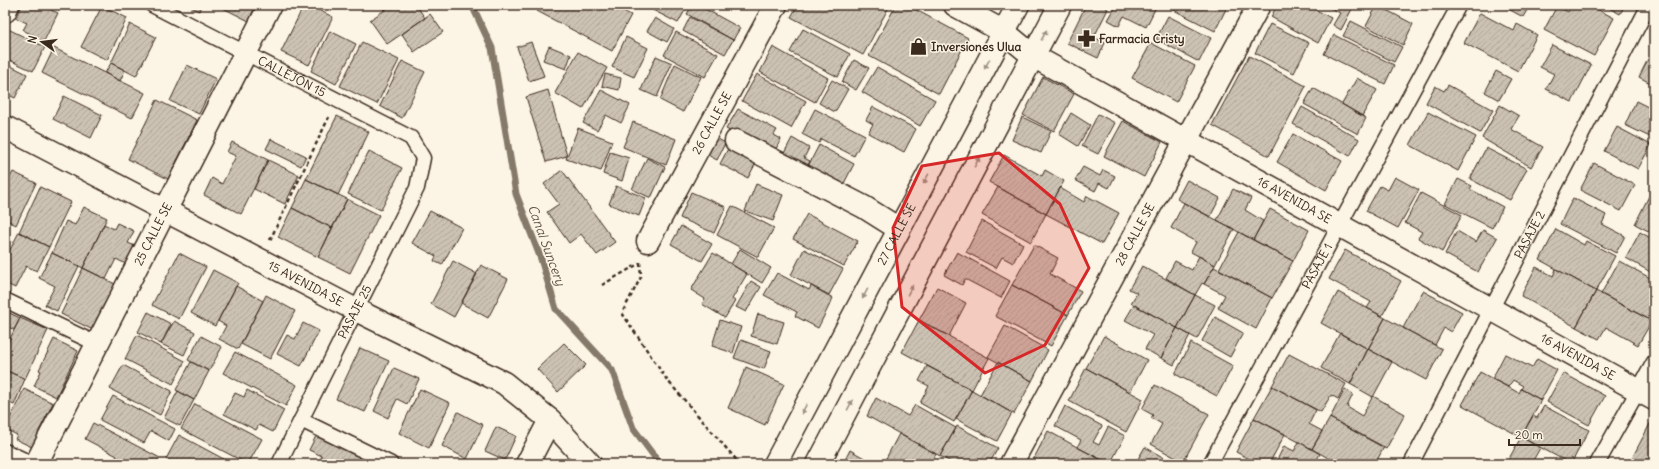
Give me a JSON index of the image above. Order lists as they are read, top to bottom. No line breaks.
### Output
{"streets":{"street":["26 CALLE SE","16 AVENIDA SE","25 CALLE SE","27 CALLE SE","28 CALLE SE","15 AVENIDA SE"],"lane":["CALLEJÓN 15","PASAJE 2","PASAJE 1","PASAJE 25"]},"crossings":[["CALLEJÓN 15","25 CALLE SE"],["CALLEJÓN 15","PASAJE 25"],["16 AVENIDA SE","27 CALLE SE"],["16 AVENIDA SE","PASAJE 2"],["16 AVENIDA SE","28 CALLE SE"],["16 AVENIDA SE","PASAJE 1"],["25 CALLE SE","15 AVENIDA SE"],["15 AVENIDA SE","PASAJE 25"]],"water":["Canal Suncery"],"places":{"pharmacy":["Farmacia Cristy"],"shop":["Inversiones Ulua"]},"scale_bar":"20 m","north":"left"}
